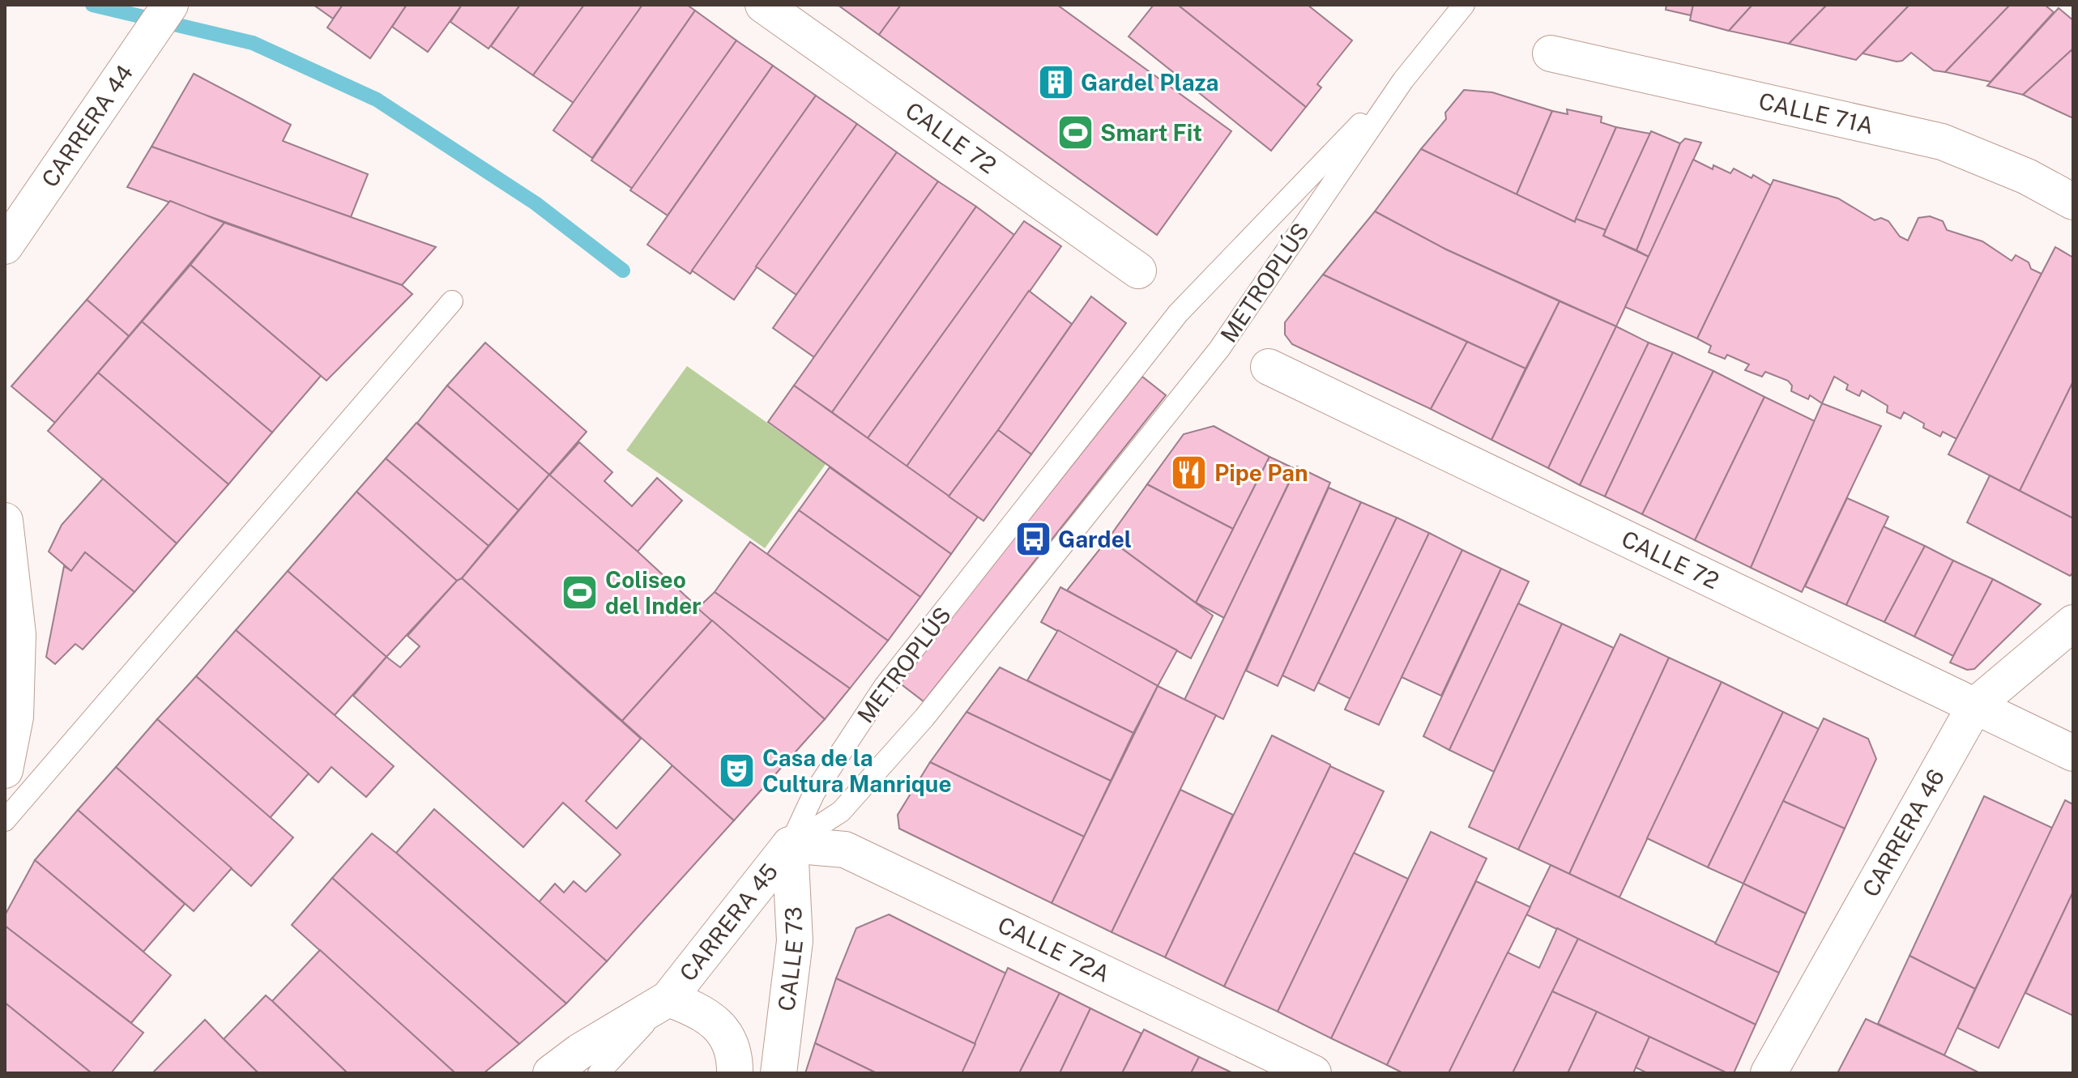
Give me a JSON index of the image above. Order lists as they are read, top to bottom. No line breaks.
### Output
{"streets":{"street":["CALLE 71A","CARRERA 44","CALLE 72","CARRERA 46","CARRERA 45","CALLE 72A","CALLE 73"],"lane":["METROPLÚS"]},"crossings":[["CALLE 72","CARRERA 46"],["METROPLÚS","CARRERA 45"],["METROPLÚS","CALLE 72A"],["METROPLÚS","CALLE 73"],["CARRERA 45","CALLE 72A"],["CARRERA 45","CALLE 73"],["CALLE 72A","CALLE 73"]],"places":{"building":["Gardel Plaza"],"sports":["Smart Fit","Coliseo del Inder"],"restaurant":["Pipe Pan"],"bus stop":["Gardel"],"theatre":["Casa de la Cultura Manrique"]}}
